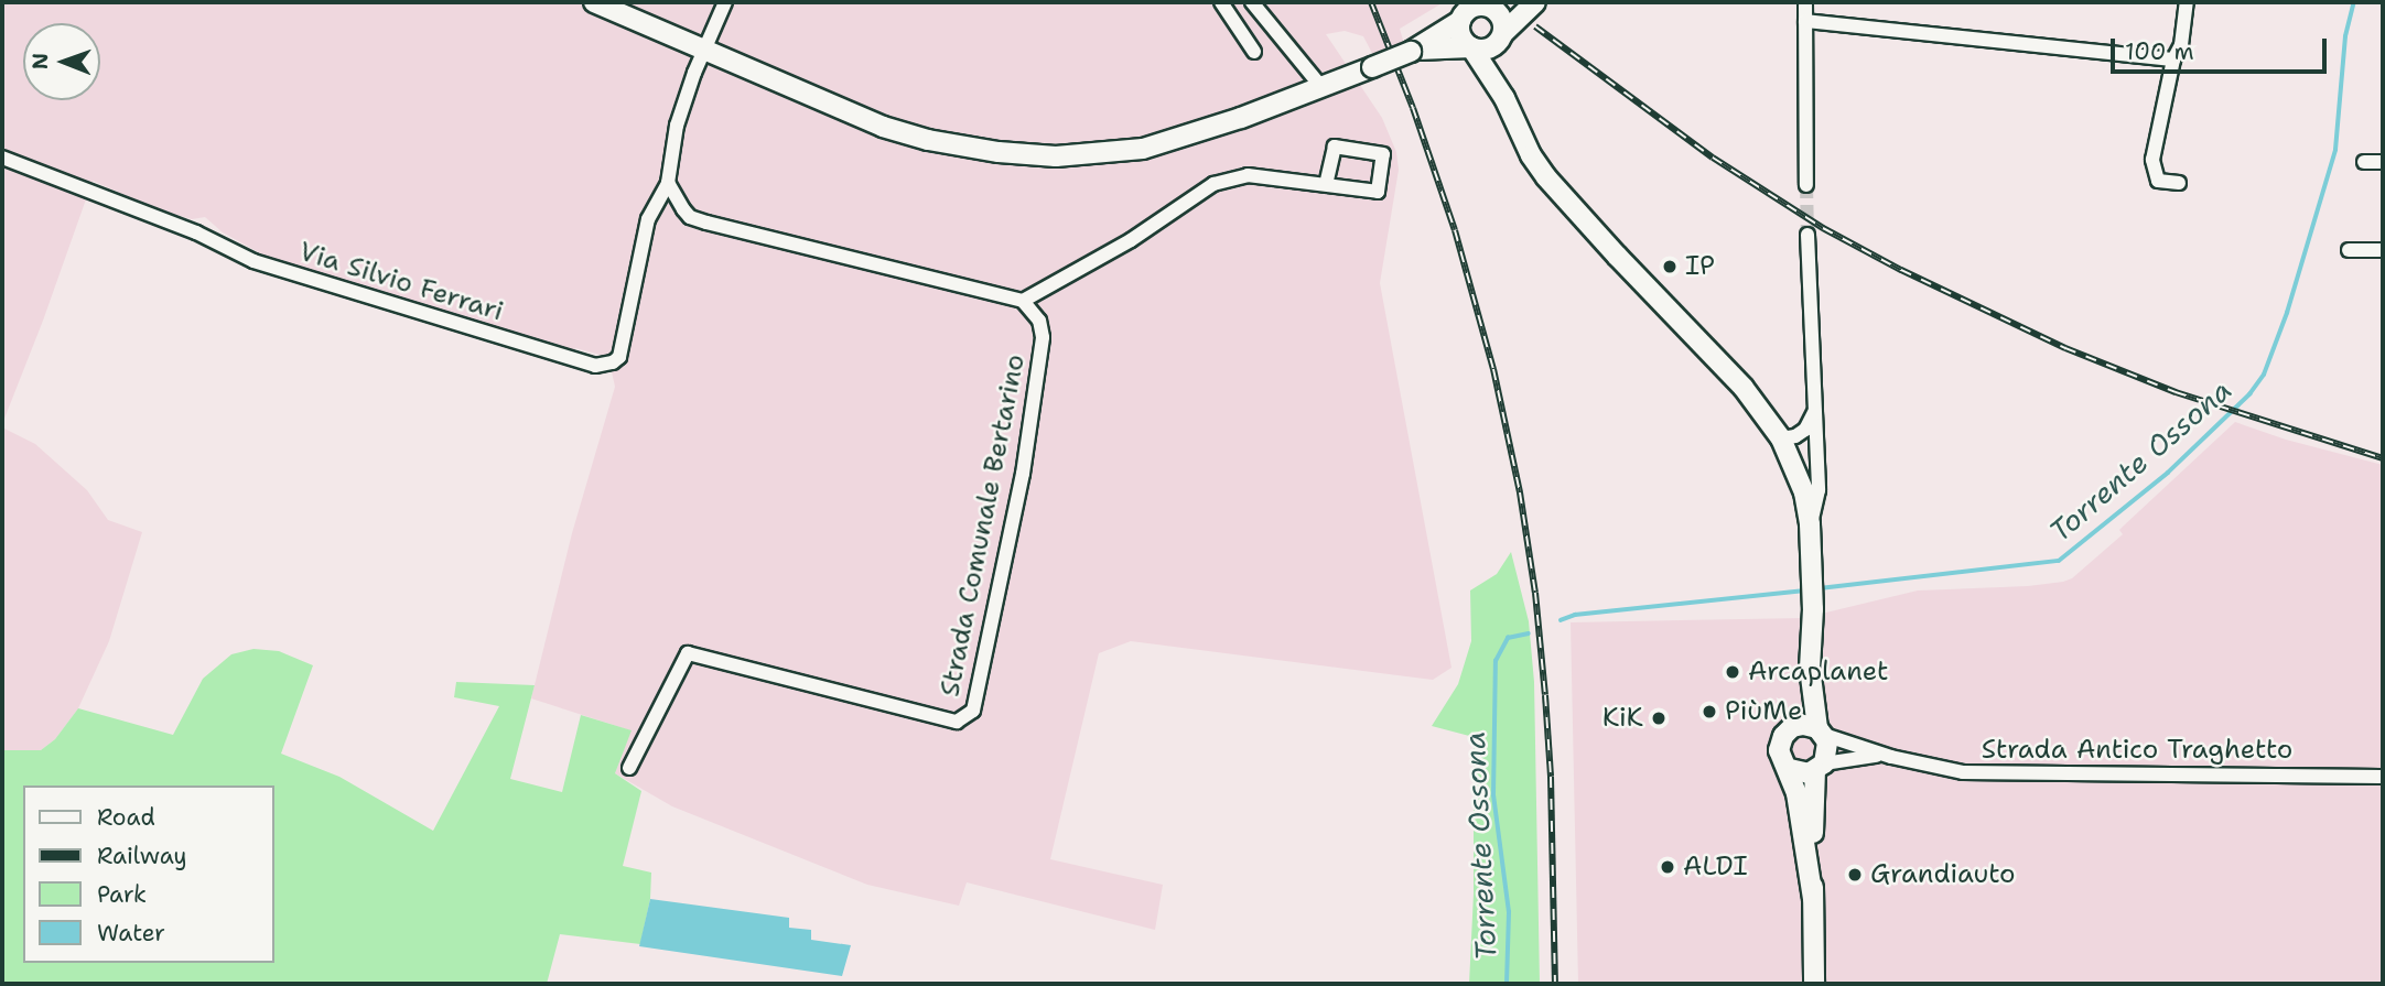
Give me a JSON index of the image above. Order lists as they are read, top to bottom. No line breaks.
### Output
{"streets":{"street":["Via Silvio Ferrari","Strada Comunale Bertarino","Strada Antico Traghetto"]},"water":["Torrente Ossona"],"places":["IP","Arcaplanet","PiùMe","KiK","ALDI","Grandiauto"],"legend":["Road","Railway","Park","Water"],"scale_bar":"100 m","north":"left"}
